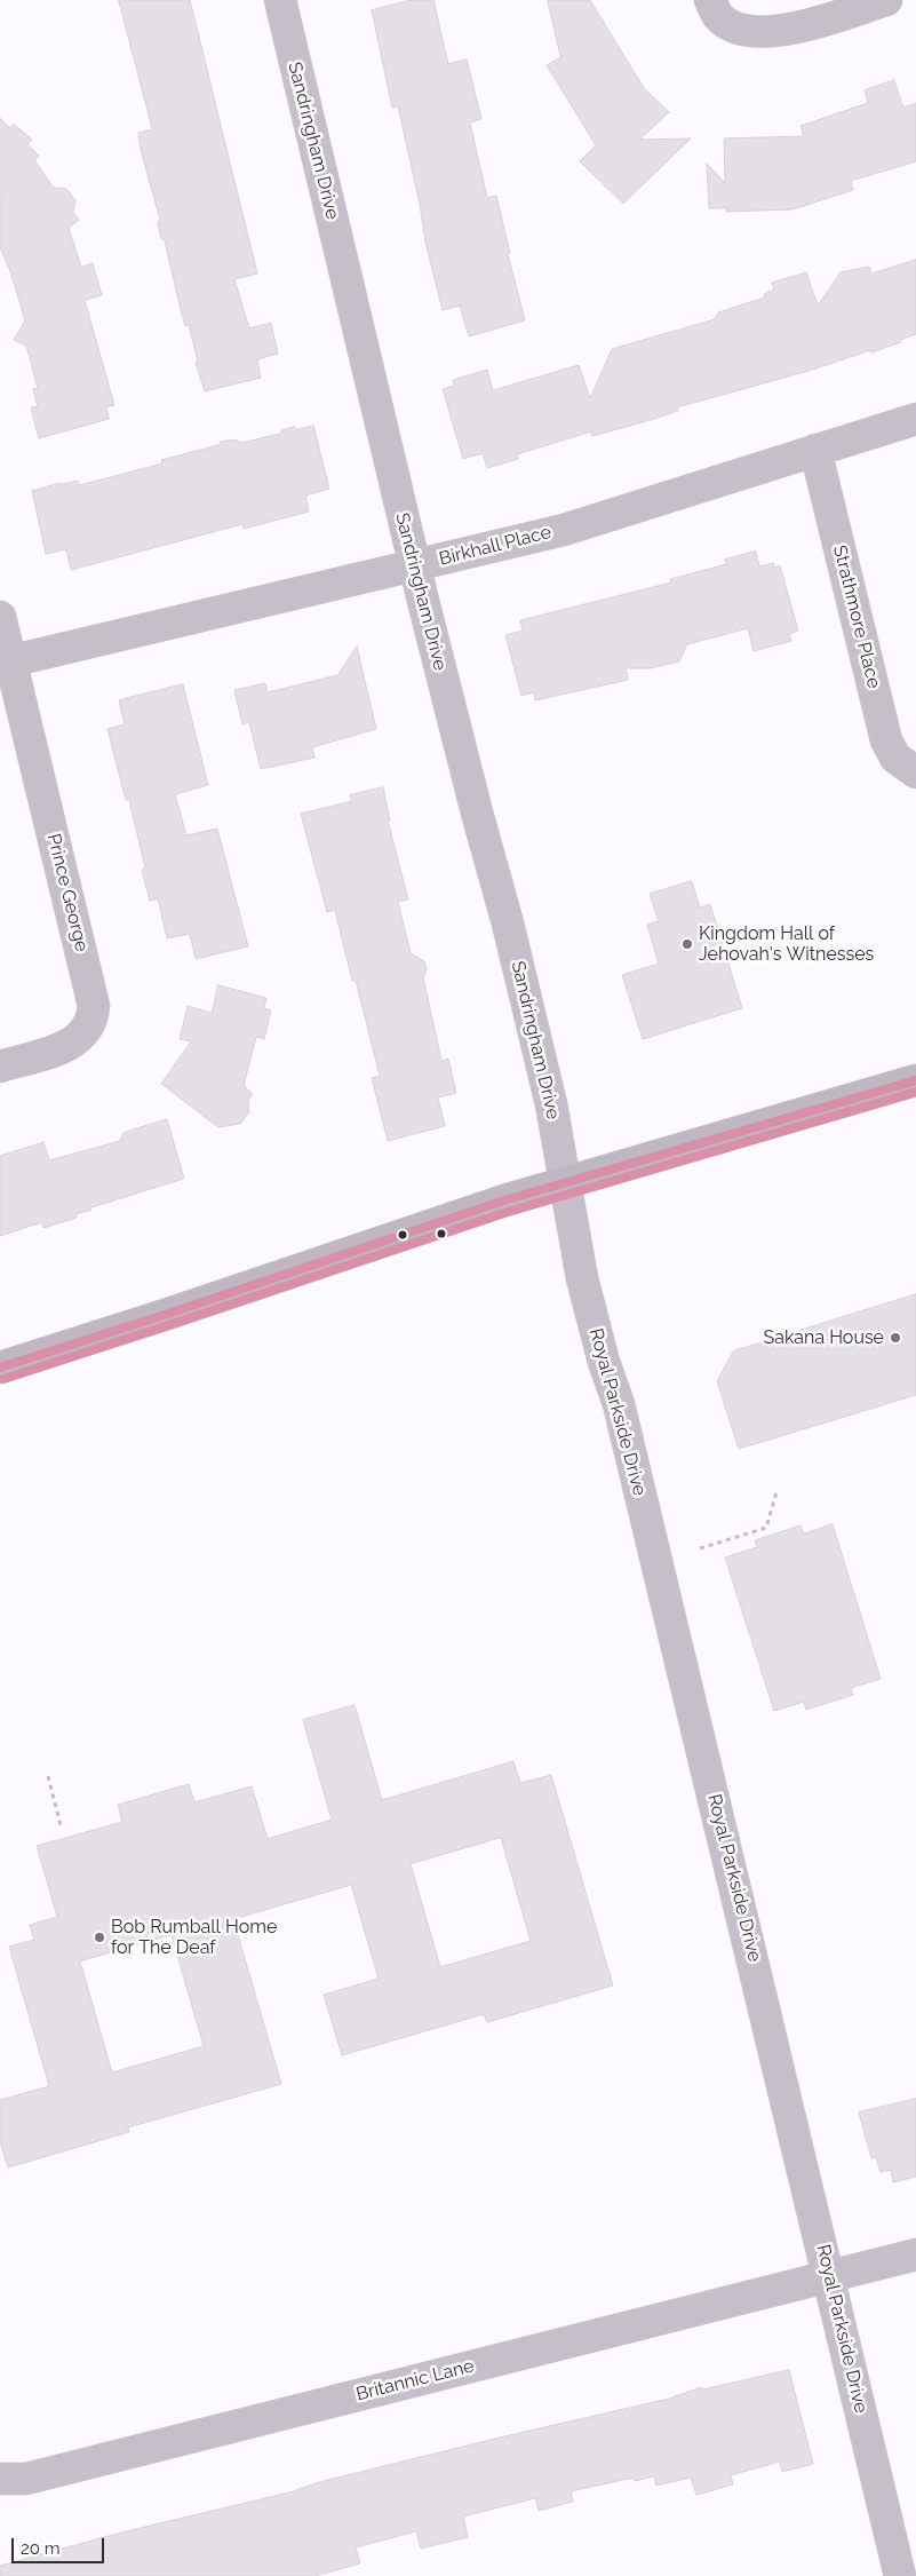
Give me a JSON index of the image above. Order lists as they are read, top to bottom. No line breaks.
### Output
{"streets":{"street":["Sandringham Drive","Birkhall Place","Strathmore Place","Prince George","Royal Parkside Drive","Britannic Lane"]},"crossings":[["Sandringham Drive","Birkhall Place"],["Sandringham Drive","Royal Parkside Drive"],["Birkhall Place","Strathmore Place"],["Birkhall Place","Prince George"],["Royal Parkside Drive","Britannic Lane"]],"places":["Kingdom Hall of Jehovah's Witnesses","Sakana House","Bob Rumball Home for The Deaf"],"scale_bar":"20 m"}
